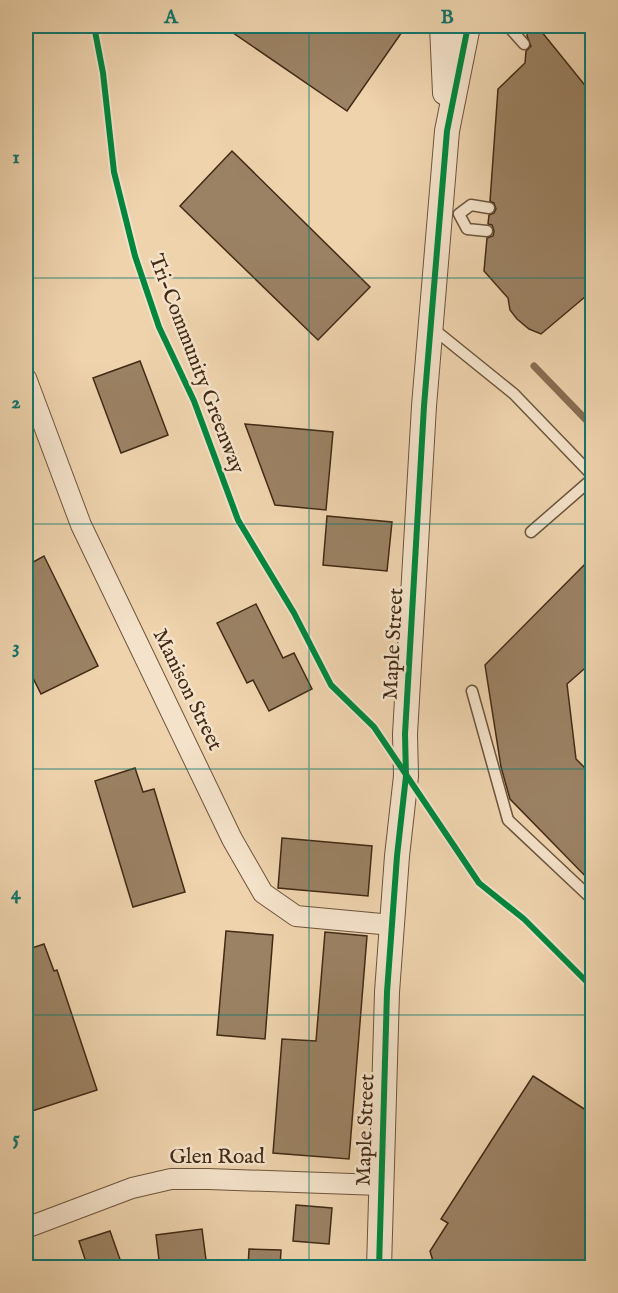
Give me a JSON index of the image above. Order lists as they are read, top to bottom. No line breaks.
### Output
{"streets":{"street":["Maple Street","Manison Street","Glen Road"],"cycle path":["Tri-Community Greenway"]},"crossings":[["Maple Street","Manison Street"],["Maple Street","Glen Road"]],"grid":{"columns":["A","B"],"rows":["1","2","3","4","5"]}}
